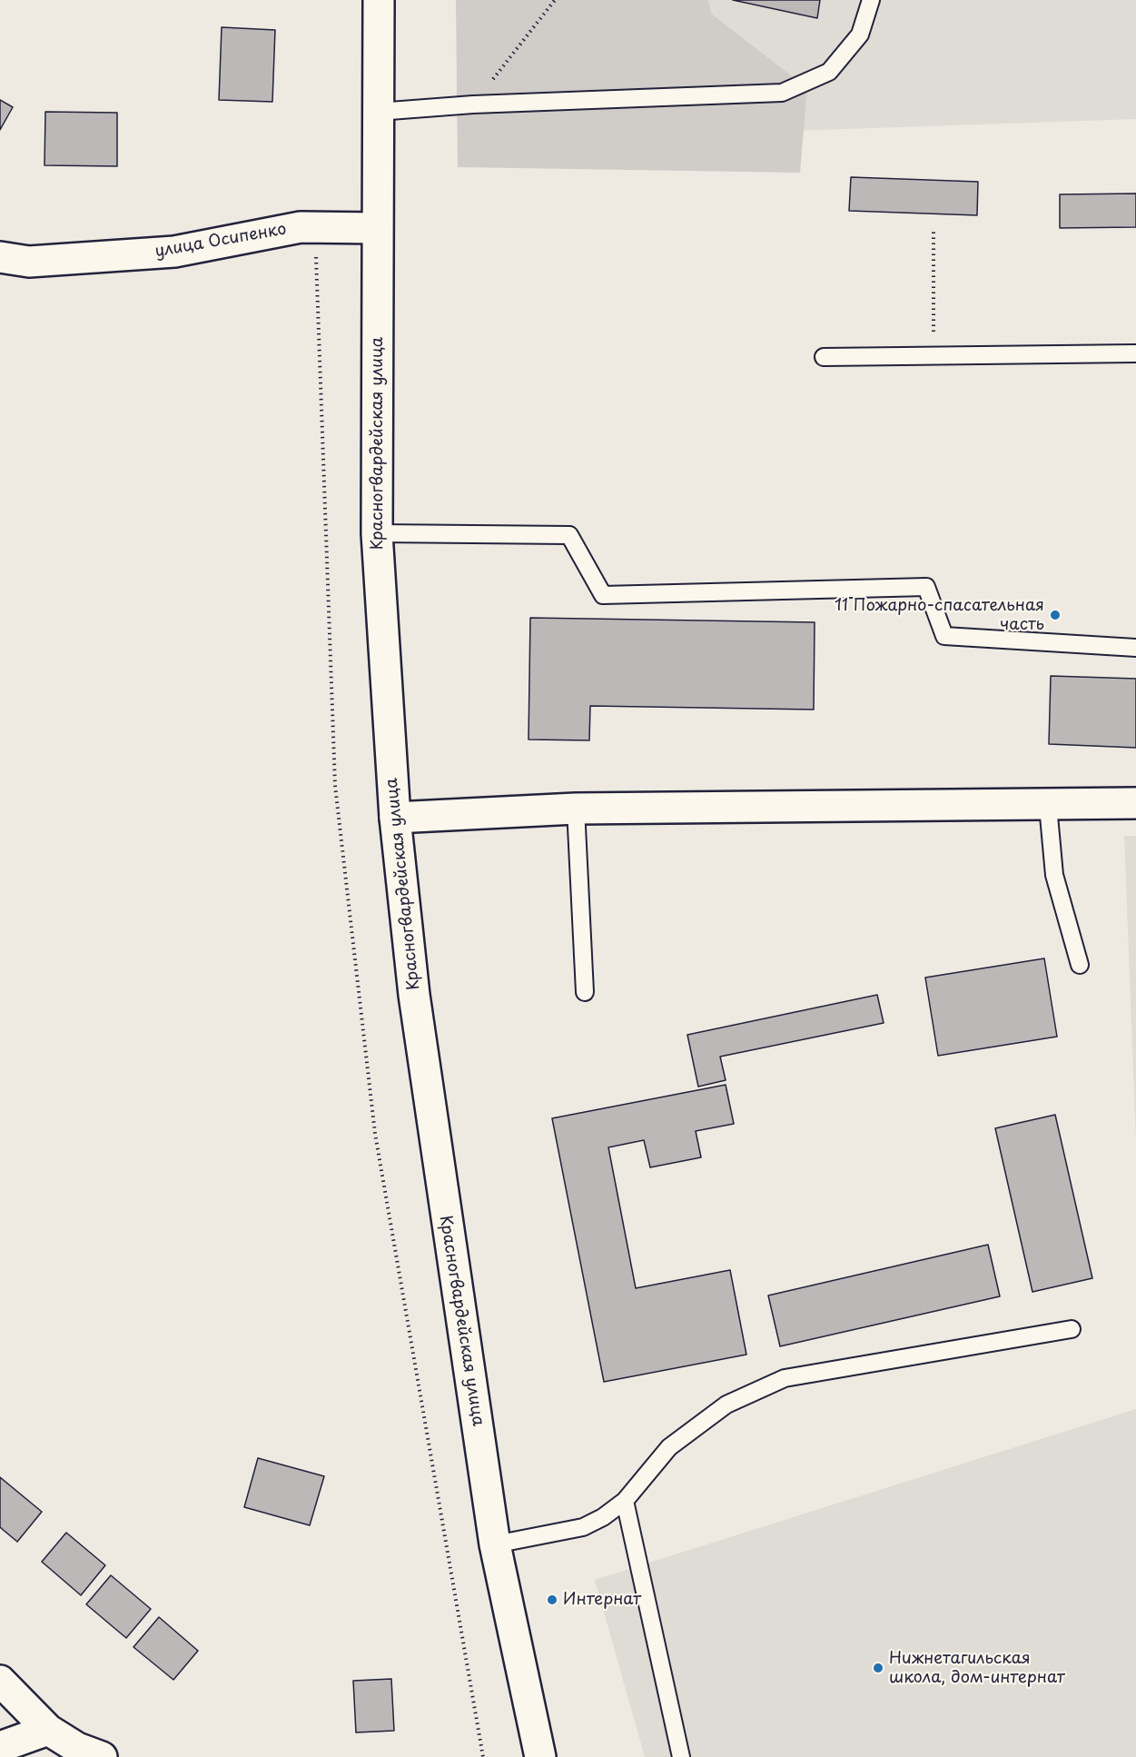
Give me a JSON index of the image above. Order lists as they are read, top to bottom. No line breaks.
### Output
{"streets":{"main road":["улица Осипенко","Красногвардейская улица"]},"crossings":[["улица Осипенко","Красногвардейская улица"]],"places":["11 Пожарно-спасательная часть","Интернат","Нижнетагильская школа, дом-интернат"]}
